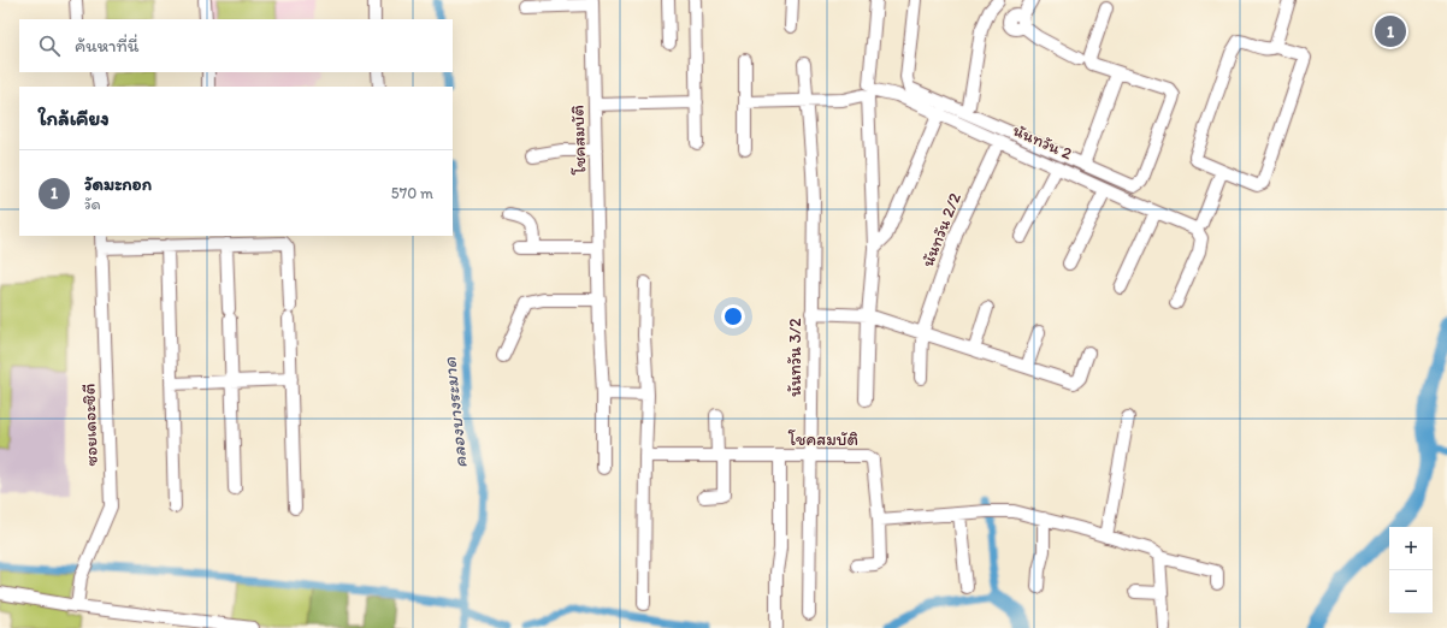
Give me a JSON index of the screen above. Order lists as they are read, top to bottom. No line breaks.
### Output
{"streets":{"street":["โชคสมบัติ","นันทวัน 2","นันทวัน 2/2","นันทวัน 3/2","ซอยเดอะซิตี"]},"crossings":[["โชคสมบัติ","นันทวัน 3/2"],["นันทวัน 2","นันทวัน 2/2"]],"water":["คลองบางระมาด"],"page":{"pins":"1","search":"ค้นหาที่นี่","heading":"ใกล้เคียง","list":[{"mark":"1","name":"วัดมะกอก","note":"วัด","value":"570 m"}],"map_buttons":["+","−"]}}
